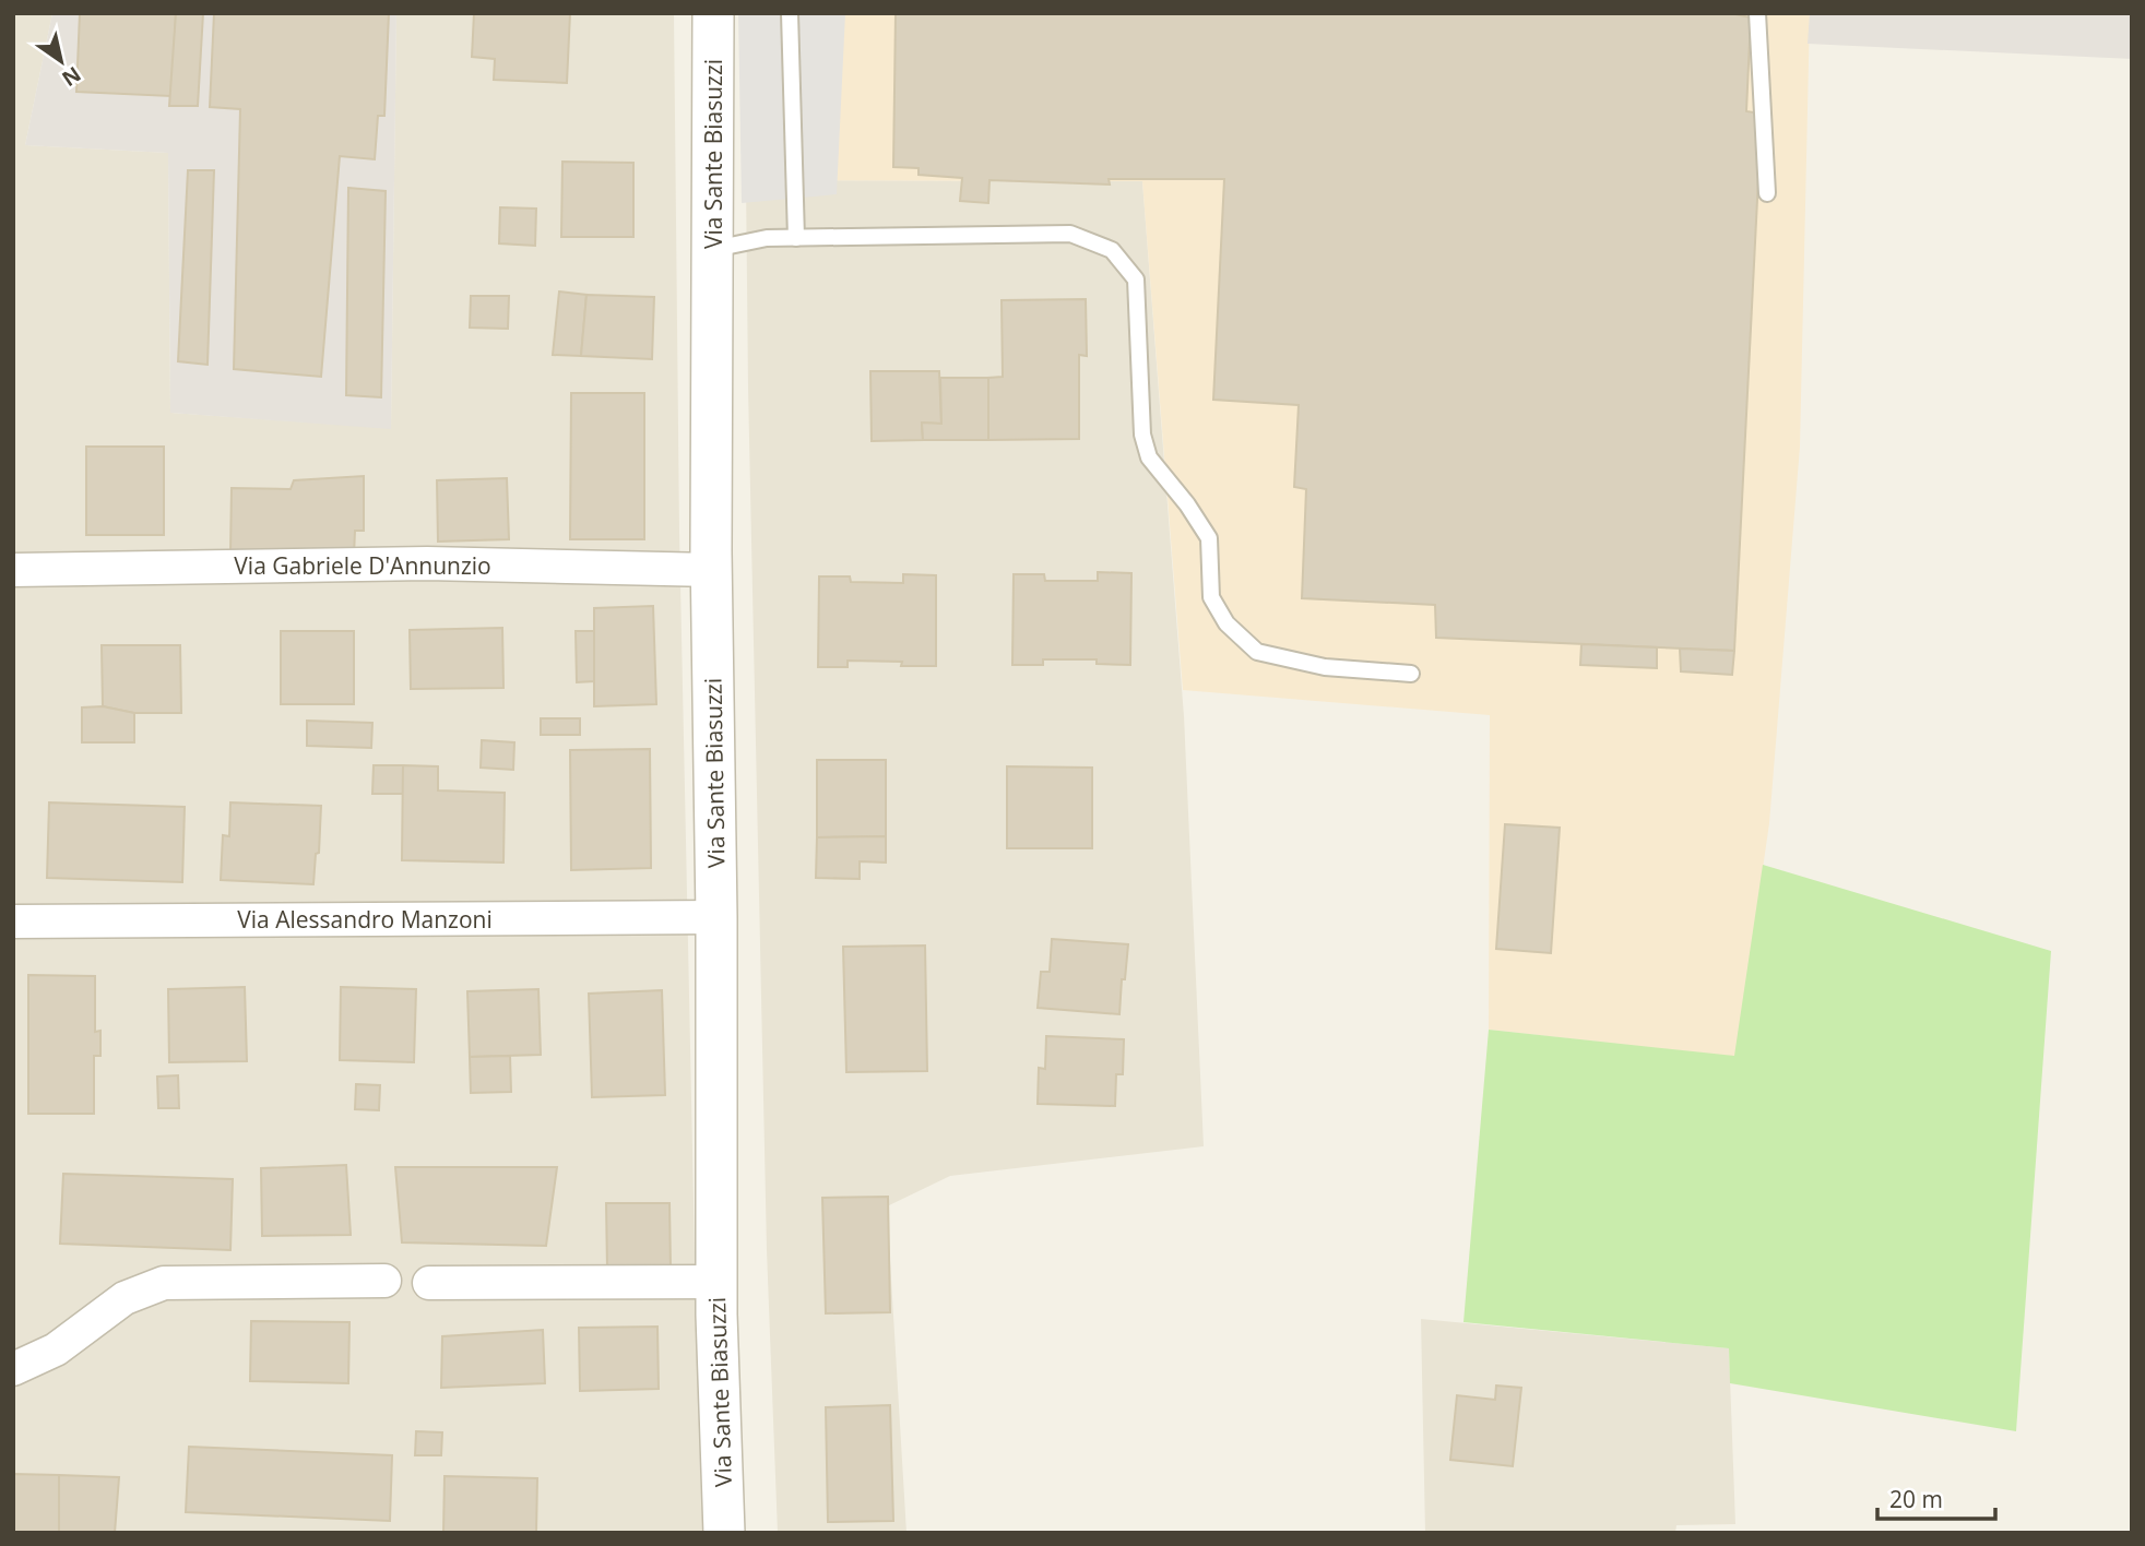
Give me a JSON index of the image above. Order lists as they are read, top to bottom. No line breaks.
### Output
{"streets":{"street":["Via Sante Biasuzzi","Via Gabriele D'Annunzio","Via Alessandro Manzoni"]},"crossings":[["Via Sante Biasuzzi","Via Gabriele D'Annunzio"],["Via Sante Biasuzzi","Via Alessandro Manzoni"]],"scale_bar":"20 m","north":"bottom right"}
